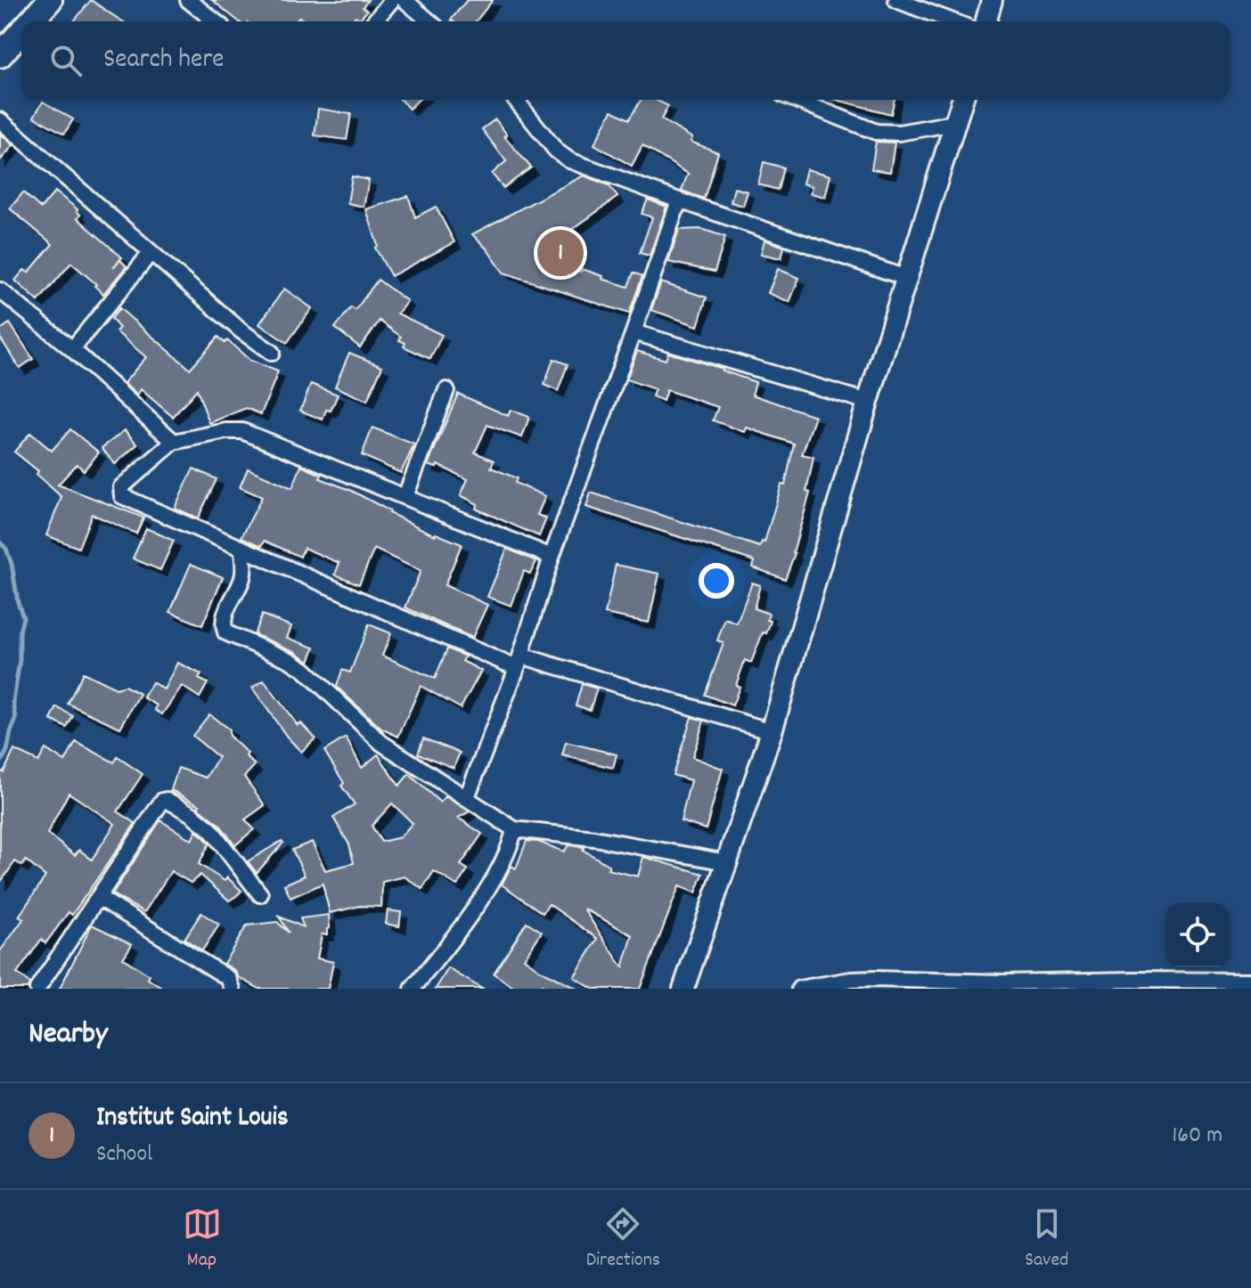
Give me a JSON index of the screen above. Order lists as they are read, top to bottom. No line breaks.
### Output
{"page":{"search":"Search here","pins":"1","heading":"Nearby","list":[{"mark":"1","name":"Institut Saint Louis","note":"School","value":"160 m"}],"nav":["Map","Directions","Saved"]}}
